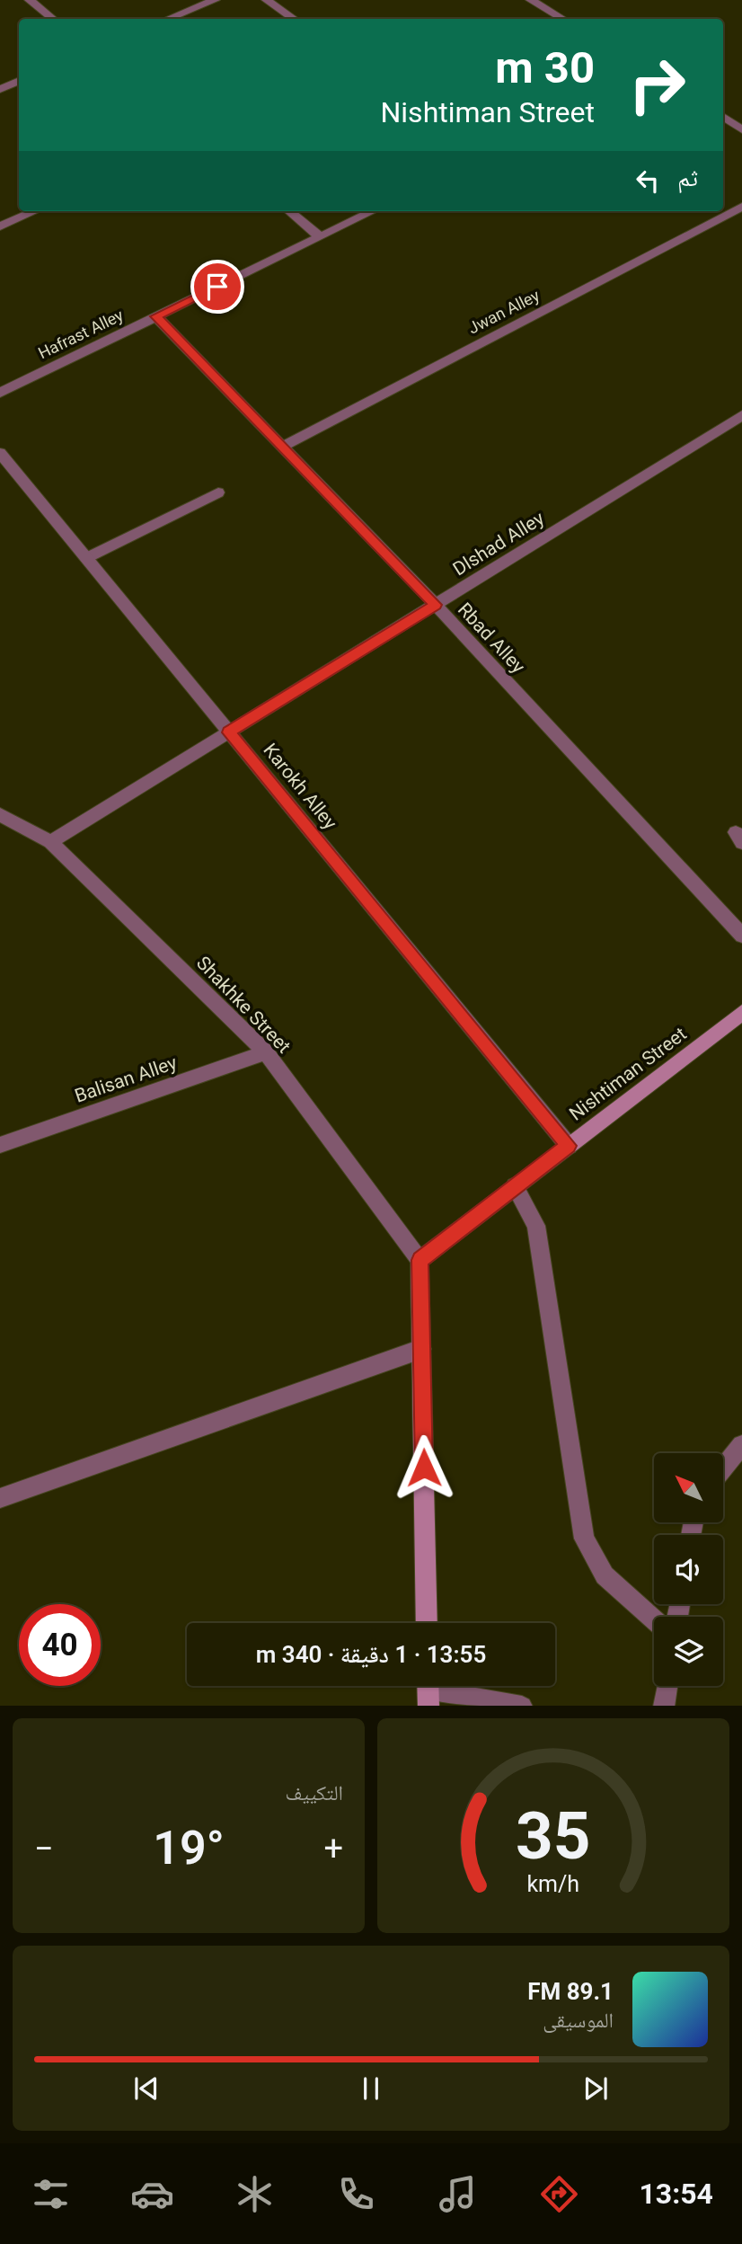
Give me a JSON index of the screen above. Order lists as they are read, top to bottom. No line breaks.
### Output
{"streets":{"street":["Jwan Alley","Hafrast Alley","Dlshad Alley","Rbad Alley","Karokh Alley","Shakhke Street","Nishtiman Street","Balisan Alley"]},"crossings":[["Jwan Alley","Rbad Alley"],["Hafrast Alley","Rbad Alley"],["Dlshad Alley","Rbad Alley"],["Dlshad Alley","Karokh Alley"],["Dlshad Alley","Shakhke Street"],["Karokh Alley","Nishtiman Street"],["Shakhke Street","Nishtiman Street"],["Shakhke Street","Balisan Alley"]],"north":"top left","page":{"turn":["30 m","Nishtiman Street"],"then":"ثم","limit":"40","trip":"13:55 · 1 دقيقة · 340 m","tile":"التكييف","heat":["−","19°","+"],"song":["89.1 FM","الموسيقى"],"tabs":"13:54","gauge":["35","km/h"]}}
